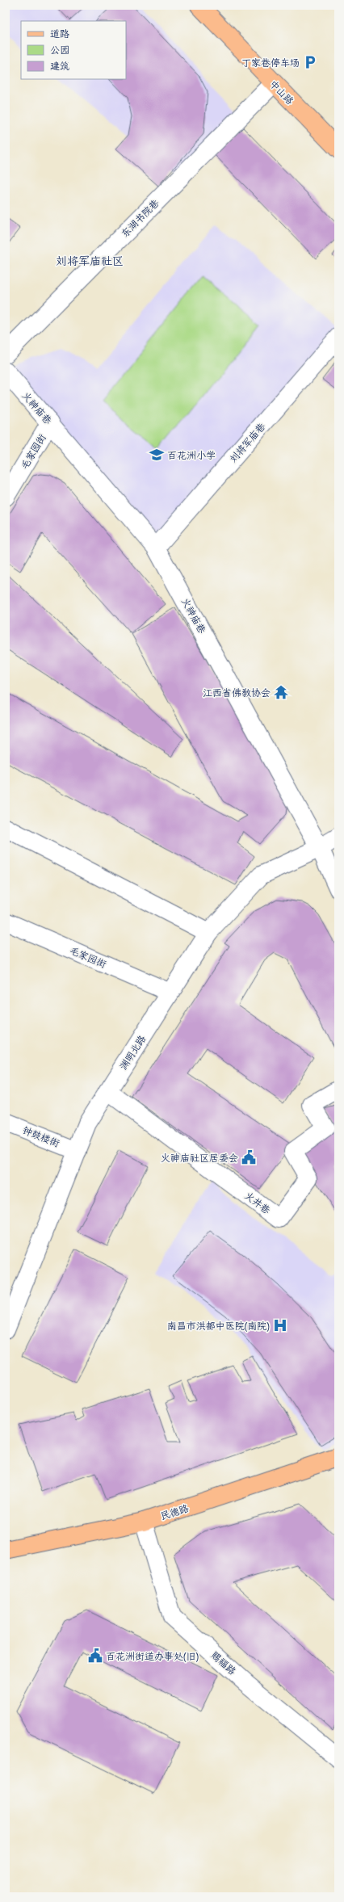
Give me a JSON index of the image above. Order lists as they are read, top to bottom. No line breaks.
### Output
{"streets":{"main road":["中山路","民德路"],"street":["东湖书院巷","火神庙巷","刘将军庙巷","毛家园街","渊明北路","钟鼓楼街","火井巷","赐福路"]},"crossings":[["中山路","东湖书院巷"],["火神庙巷","刘将军庙巷"],["火神庙巷","毛家园街"],["火神庙巷","渊明北路"],["毛家园街","渊明北路"],["渊明北路","钟鼓楼街"],["渊明北路","火井巷"],["民德路","赐福路"]],"districts":["刘将军庙社区"],"places":{"parking":["丁家巷停车场"],"school or university":["百花洲小学"],"temple":["江西省佛教协会"],"public building":["火神庙社区居委会","百花洲街道办事处(旧)"],"hospital":["南昌市洪都中医院(南院)"]},"legend":["道路","公园","建筑"]}
